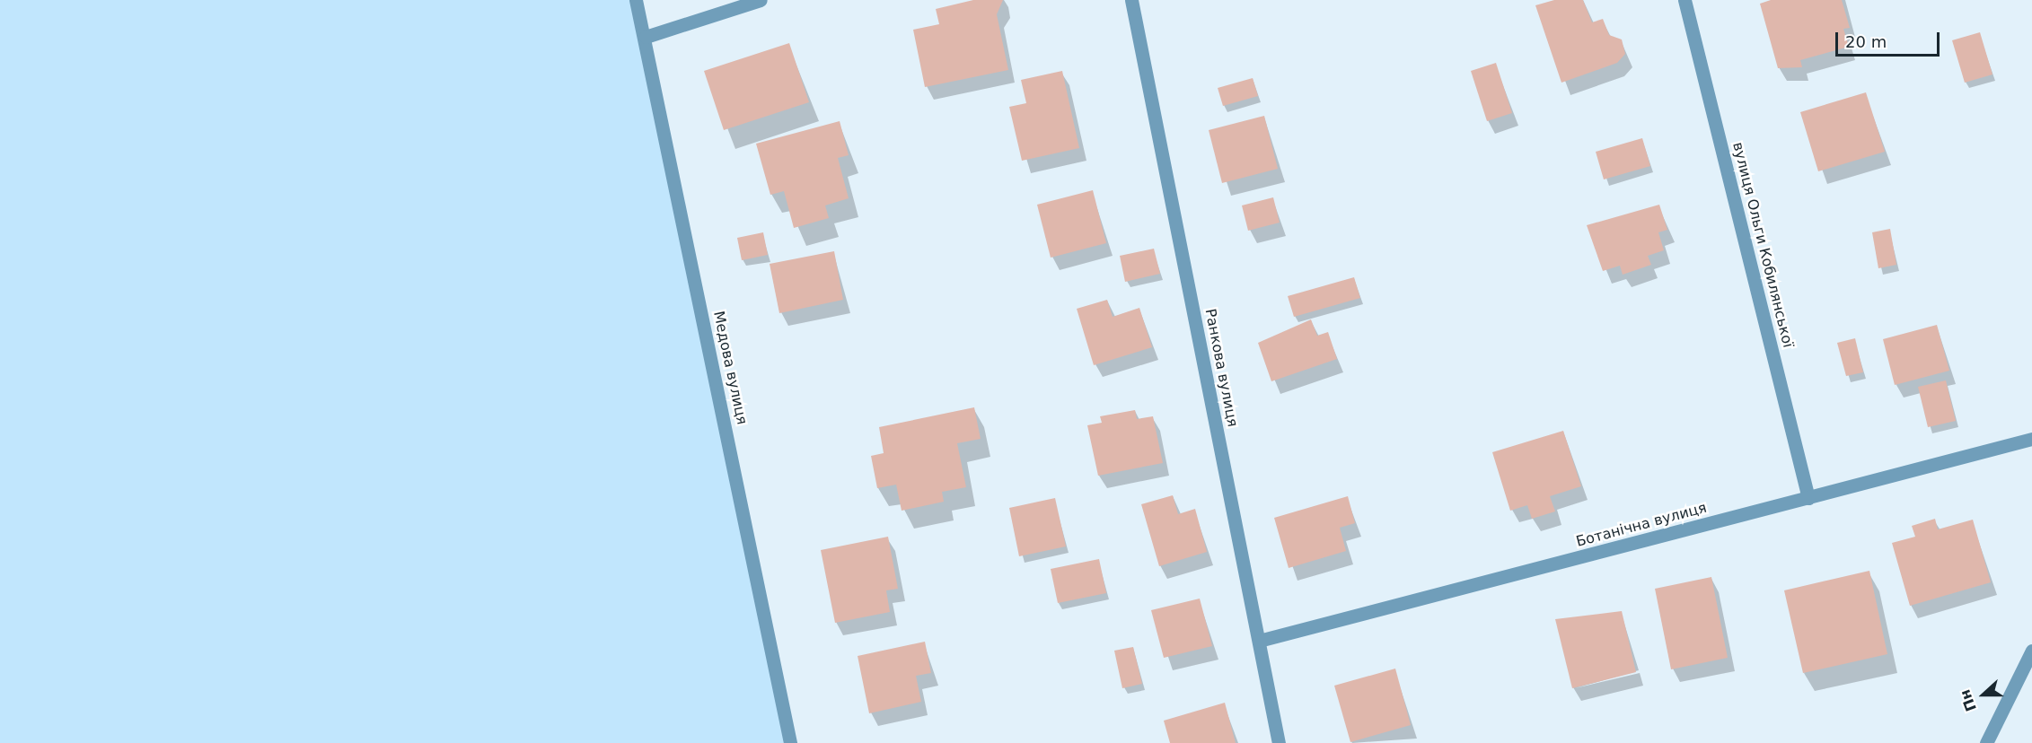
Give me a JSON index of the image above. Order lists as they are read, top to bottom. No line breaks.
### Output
{"streets":{"street":["вулиця Ольги Кобилянської","Медова вулиця","Ранкова вулиця","Ботанічна вулиця"]},"crossings":[["вулиця Ольги Кобилянської","Ботанічна вулиця"],["Ранкова вулиця","Ботанічна вулиця"]],"scale_bar":"20 m","north":"left"}
